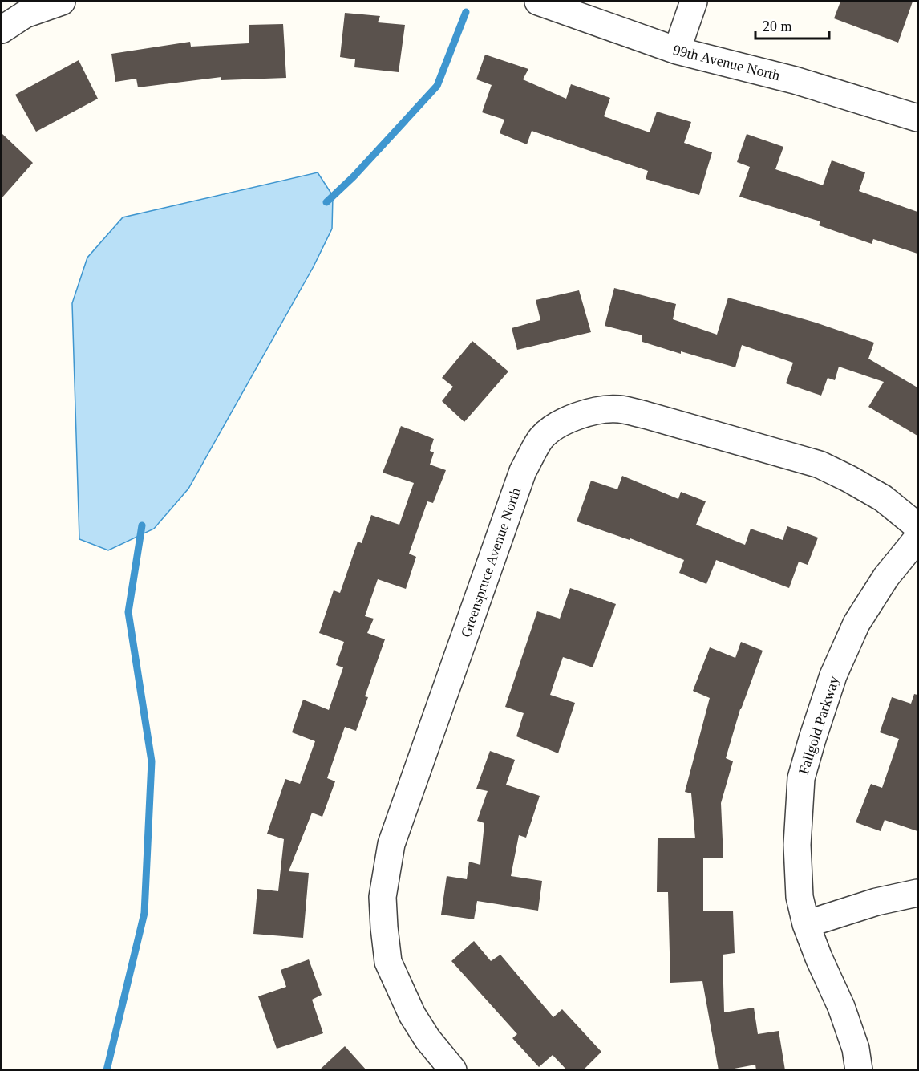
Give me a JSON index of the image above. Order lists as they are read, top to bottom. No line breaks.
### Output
{"streets":{"street":["99th Avenue North","Greenspruce Avenue North","Fallgold Parkway"]},"scale_bar":"20 m"}
